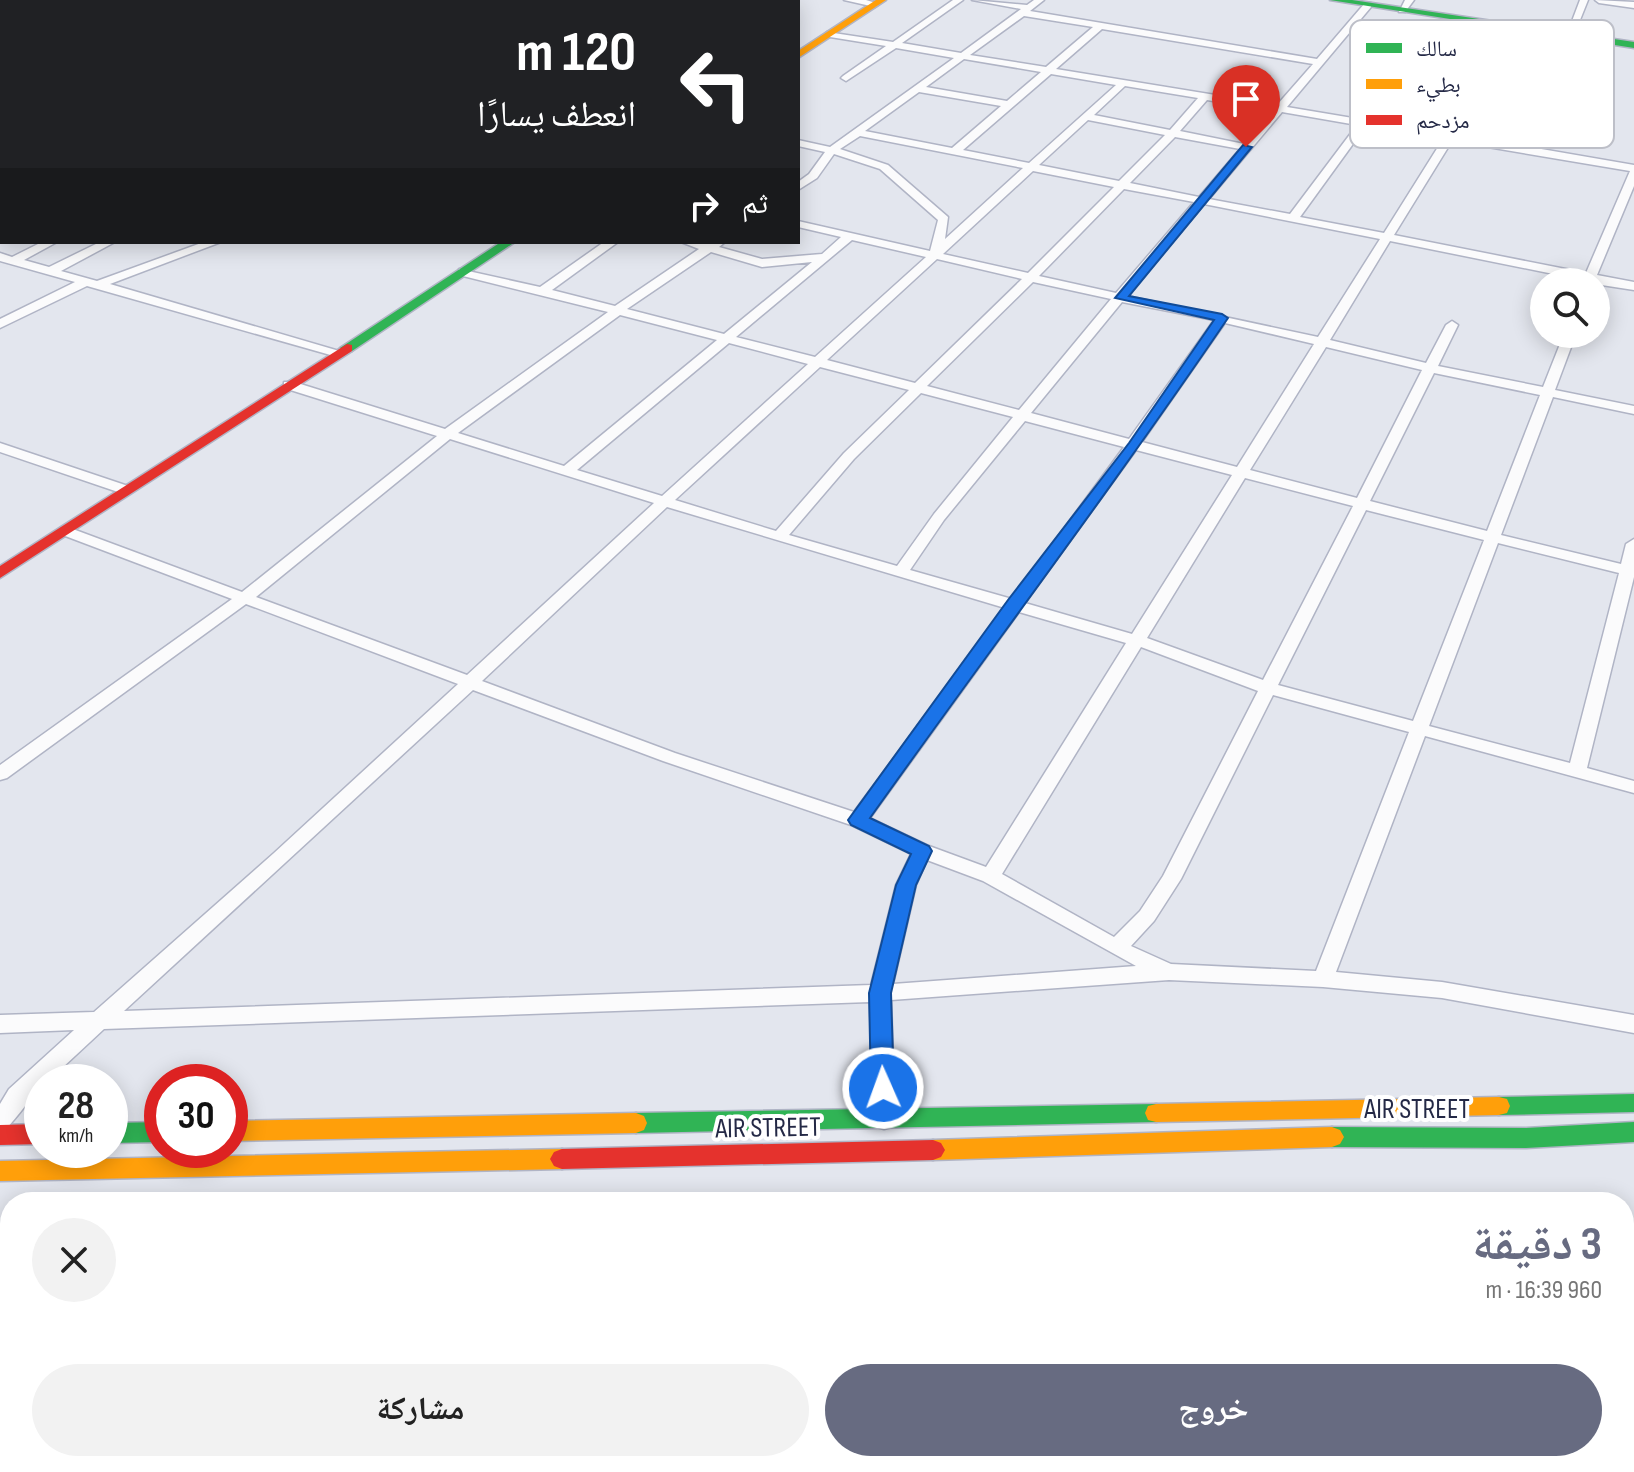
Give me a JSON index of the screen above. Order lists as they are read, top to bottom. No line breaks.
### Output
{"streets":{"main road":["AIR STREET"]},"legend":["سالك","بطيء","مزدحم"],"page":{"turn":["120 m","انعطف يسارًا"],"then":"ثم","speed":"28 km/h","limit":"30","heading":["3 دقيقة","960 m · 16:39"],"buttons":["خروج","مشاركة"]}}
